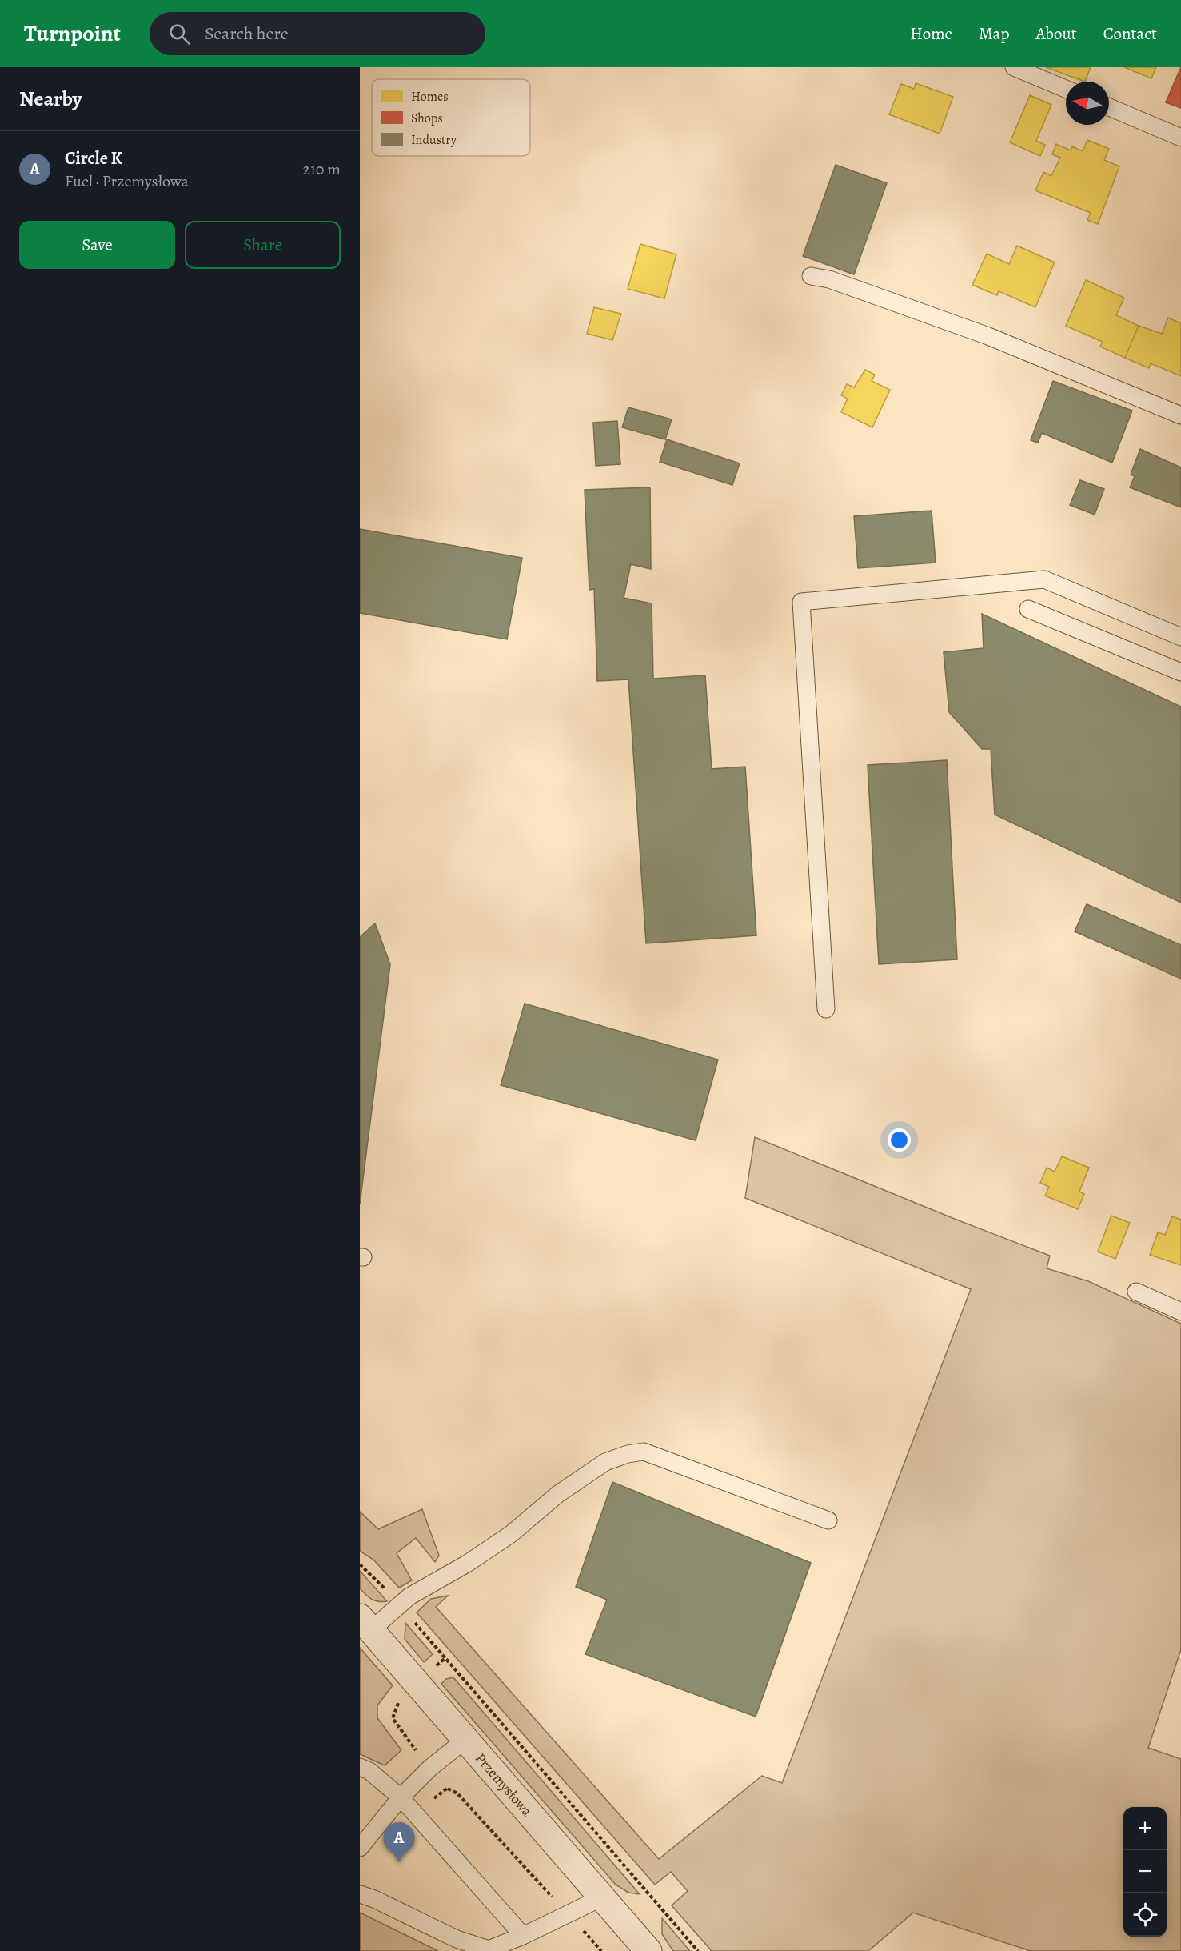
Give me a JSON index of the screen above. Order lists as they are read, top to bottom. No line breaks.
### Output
{"streets":{"street":["Przemysłowa"]},"legend":["Homes","Shops","Industry"],"north":"left","page":{"header":"Turnpoint","search":"Search here","nav":["Home","Map","About","Contact"],"heading":"Nearby","list":[{"mark":"A","name":"Circle K","note":"Fuel · Przemysłowa","value":"210 m"}],"buttons":["Save","Share"],"map_buttons":["+","−"],"pins":"A"}}
